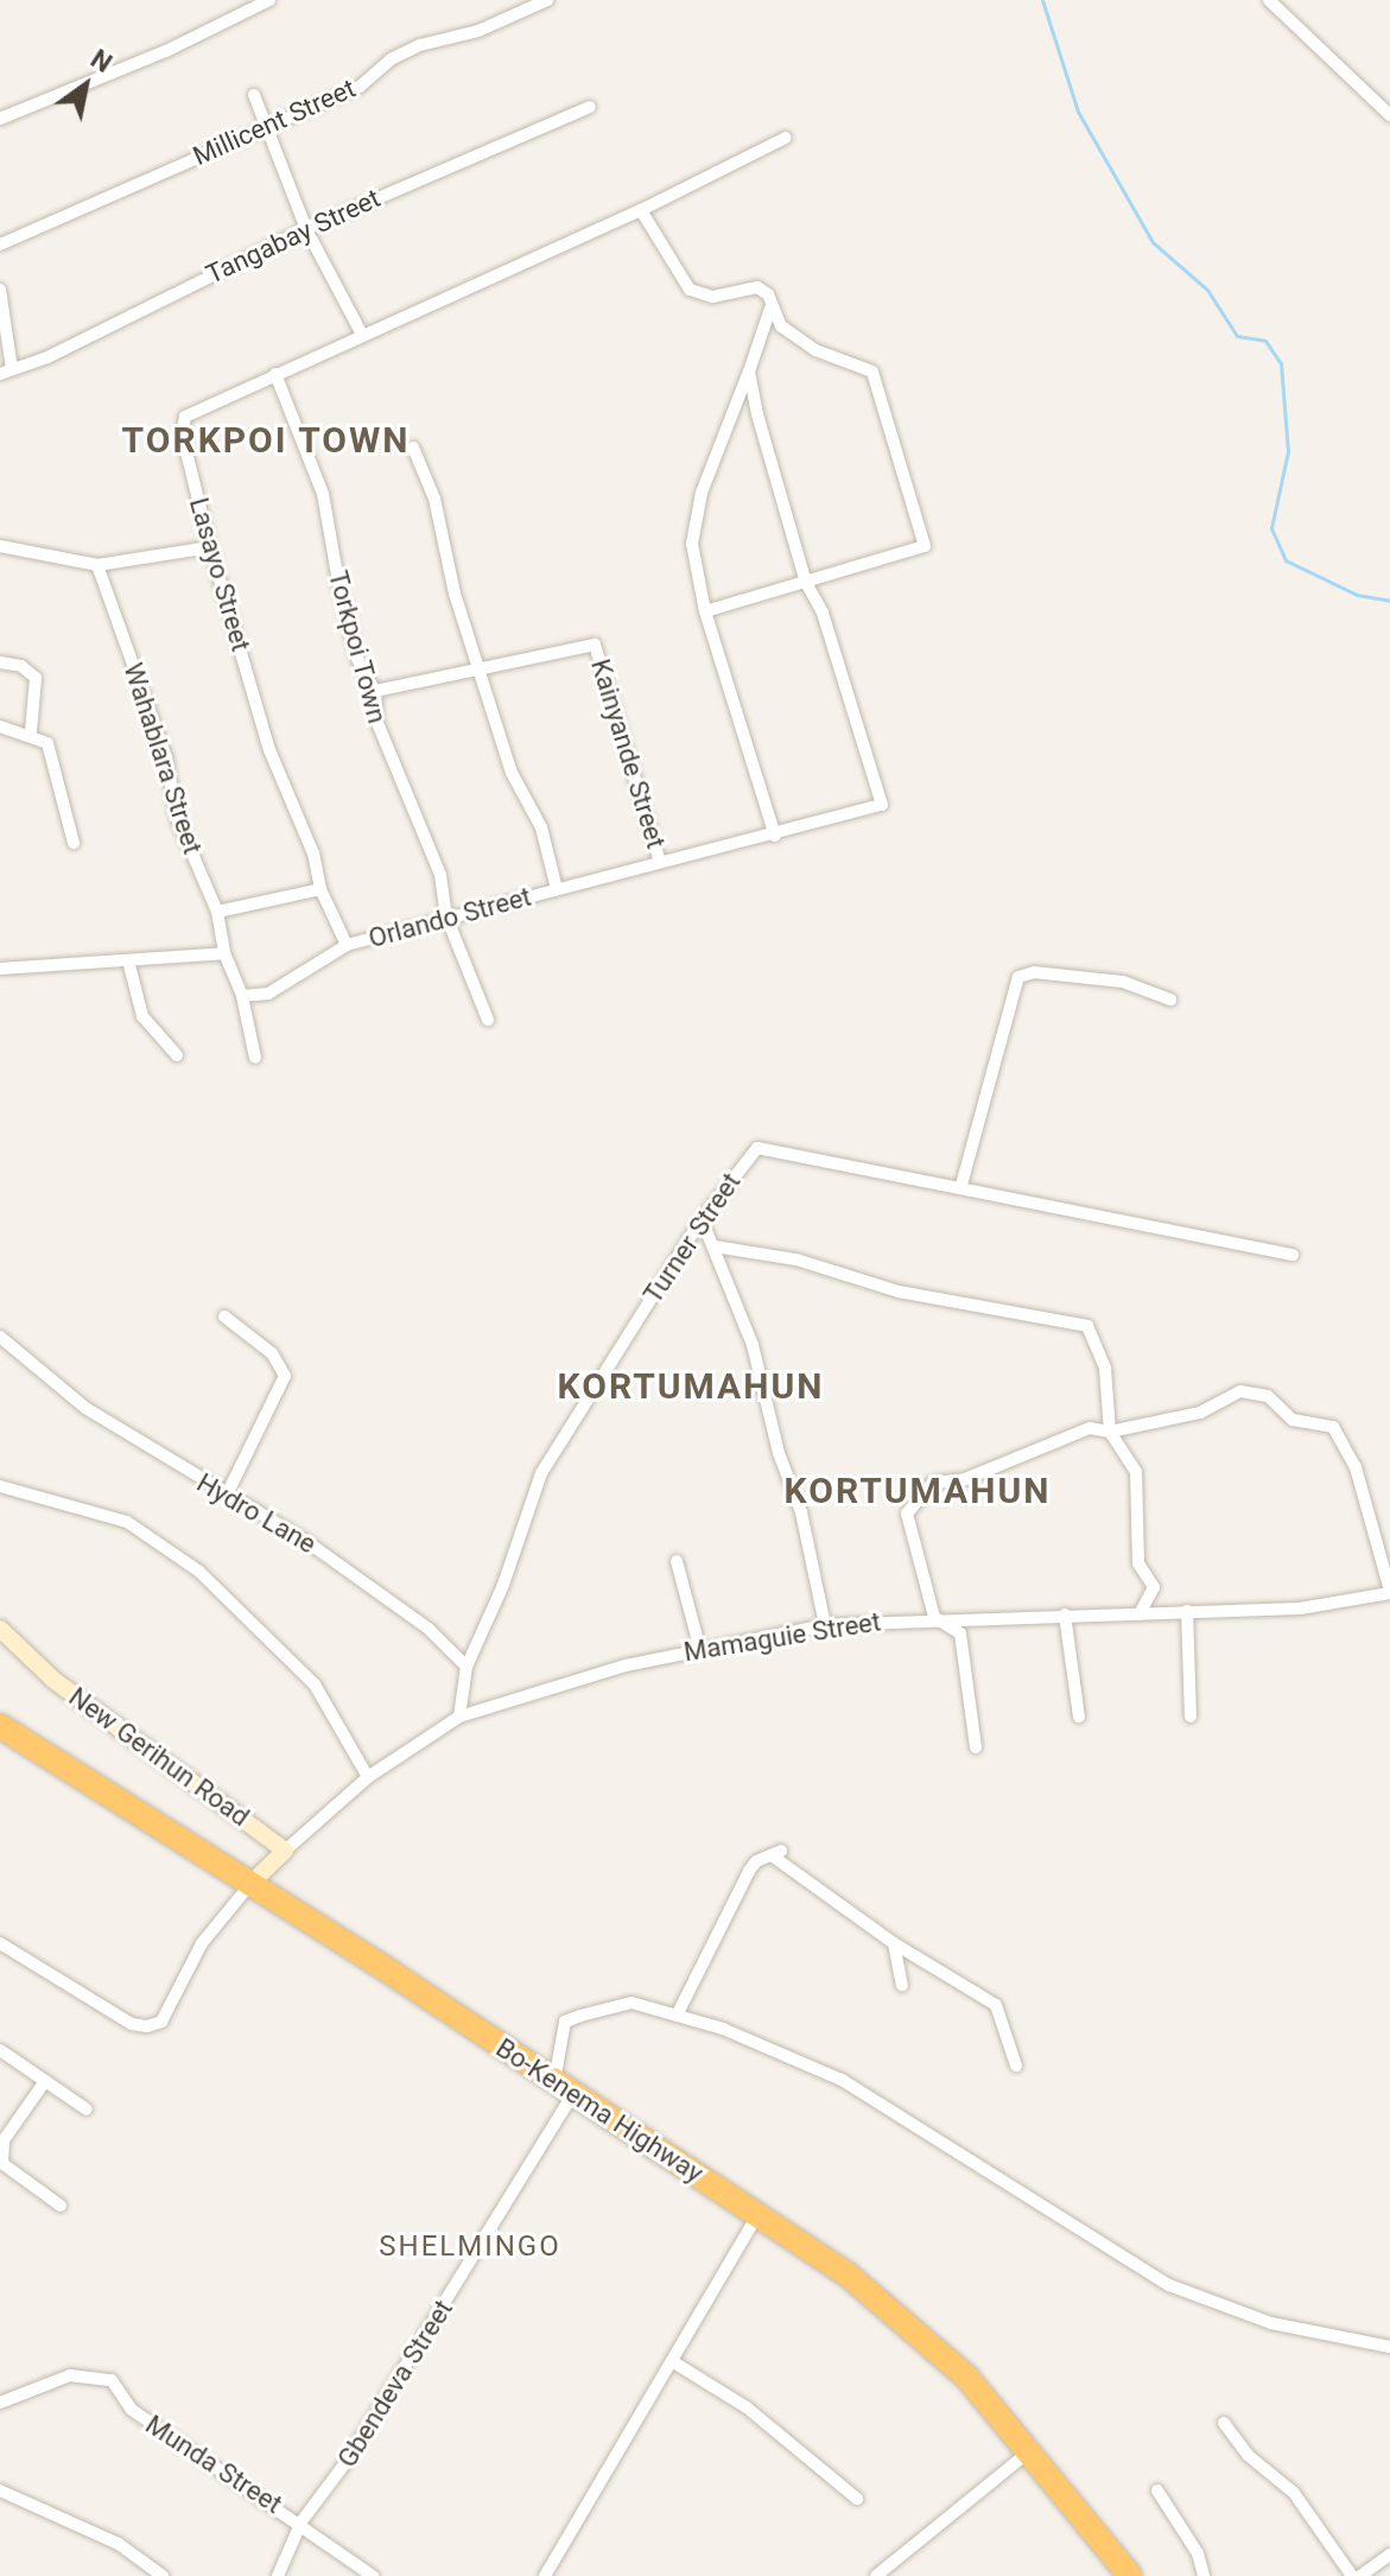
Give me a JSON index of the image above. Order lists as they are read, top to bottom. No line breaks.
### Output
{"streets":{"highway":["Bo-Kenema Highway"],"street":["Millicent Street","Tangabay Street","Lasayo Street","Torkpoi Town","Kainyande Street","Wahablara Street","Orlando Street","Turner Street","Hydro Lane","Mamaguie Street","New Gerihun Road","Gbendeva Street","Munda Street"]},"crossings":[["Lasayo Street","Torkpoi Town"],["Lasayo Street","Orlando Street"],["Torkpoi Town","Orlando Street"],["Kainyande Street","Orlando Street"],["Turner Street","Hydro Lane"],["Mamaguie Street","New Gerihun Road"],["Bo-Kenema Highway","Gbendeva Street"],["Gbendeva Street","Munda Street"]],"districts":["TORKPOI TOWN","KORTUMAHUN","KORTUMAHUN","SHELMINGO"],"north":"top right"}
